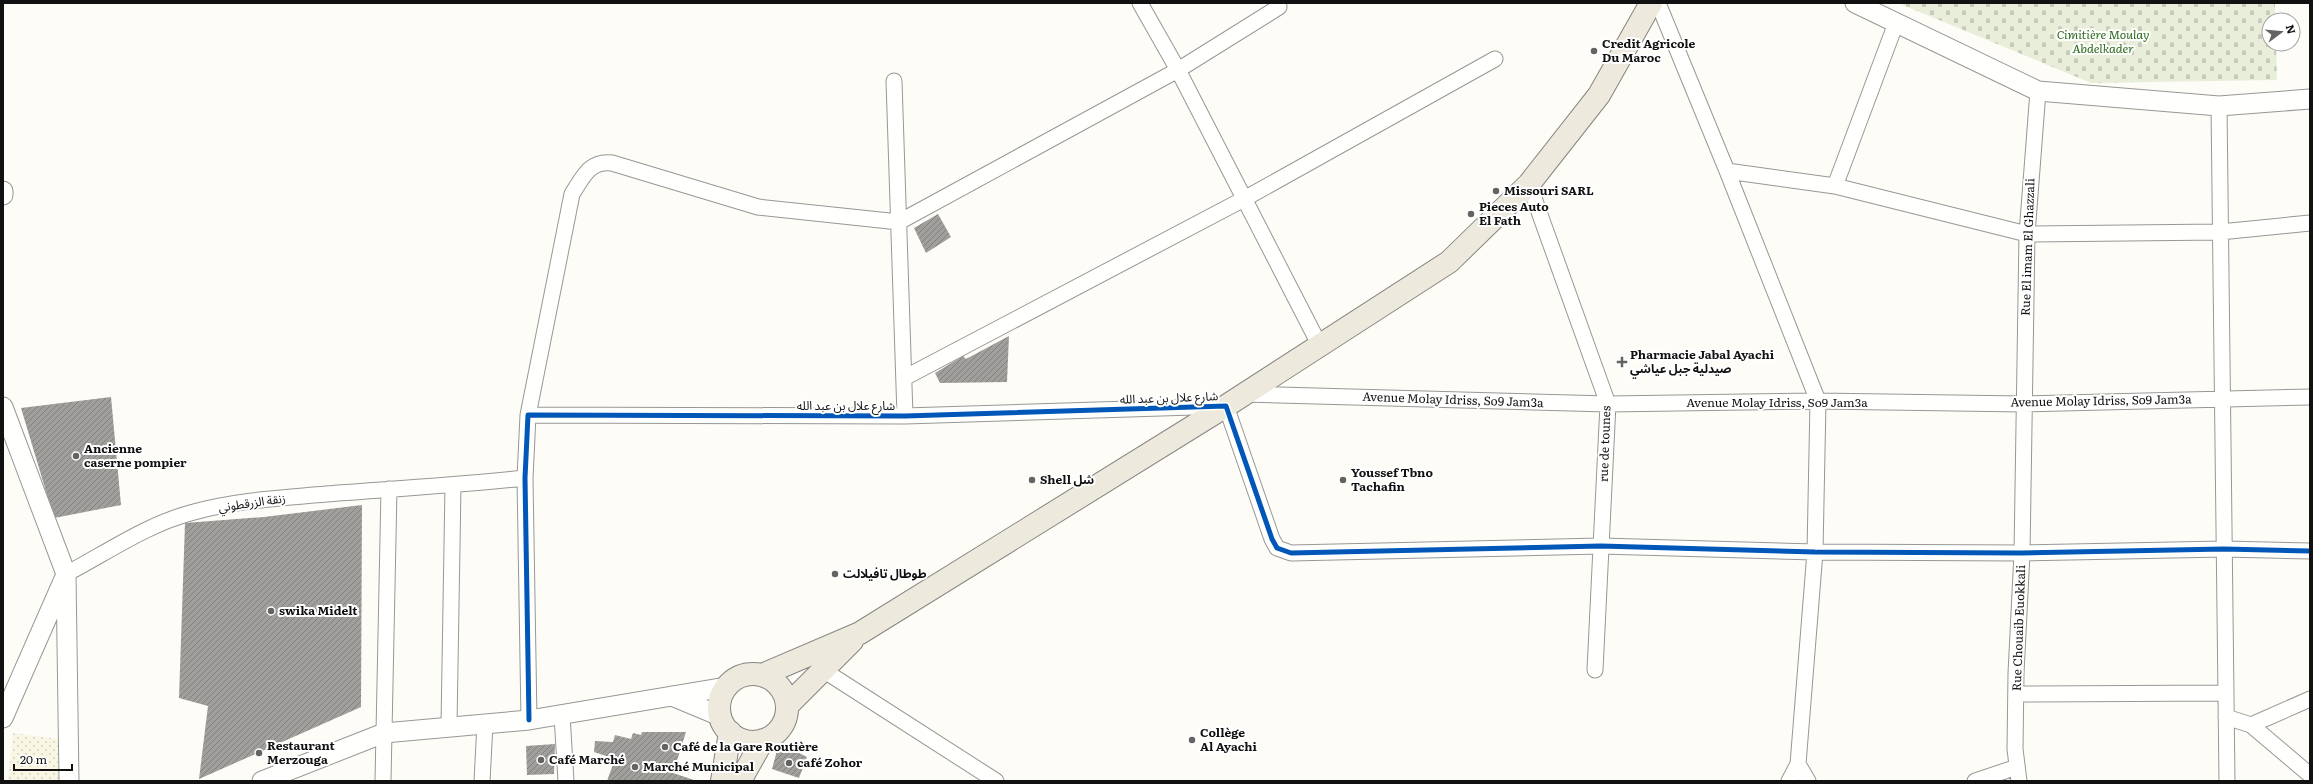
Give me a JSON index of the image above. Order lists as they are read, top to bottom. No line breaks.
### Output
{"streets":{"street":["Rue El imam El Ghazzali","شارع علال بن عبد الله","Avenue Molay Idriss, So9 Jam3a","rue de tounes","زنقة الزرقطوني","Rue Chouaib Euokkali"]},"crossings":[["Rue El imam El Ghazzali","Avenue Molay Idriss, So9 Jam3a"],["Rue El imam El Ghazzali","Rue Chouaib Euokkali"],["شارع علال بن عبد الله","Avenue Molay Idriss, So9 Jam3a"],["Avenue Molay Idriss, So9 Jam3a","rue de tounes"],["Avenue Molay Idriss, So9 Jam3a","Rue Chouaib Euokkali"]],"parks":["Cimitière Moulay Abdelkader"],"places":{"other":["Credit Agricole Du Maroc","Missouri SARL","Pieces Auto El Fath","Ancienne caserne pompier","Shell شل","Youssef Tbno Tachafin","طوطال تافيلالت","swika Midelt","Collège Al Ayachi","Café de la Gare Routière","Restaurant Merzouga","Café Marché","café Zohor","Marché Municipal"],"health":["Pharmacie Jabal Ayachi صيدلية جبل عياشي"]},"scale_bar":"20 m","north":"right"}
